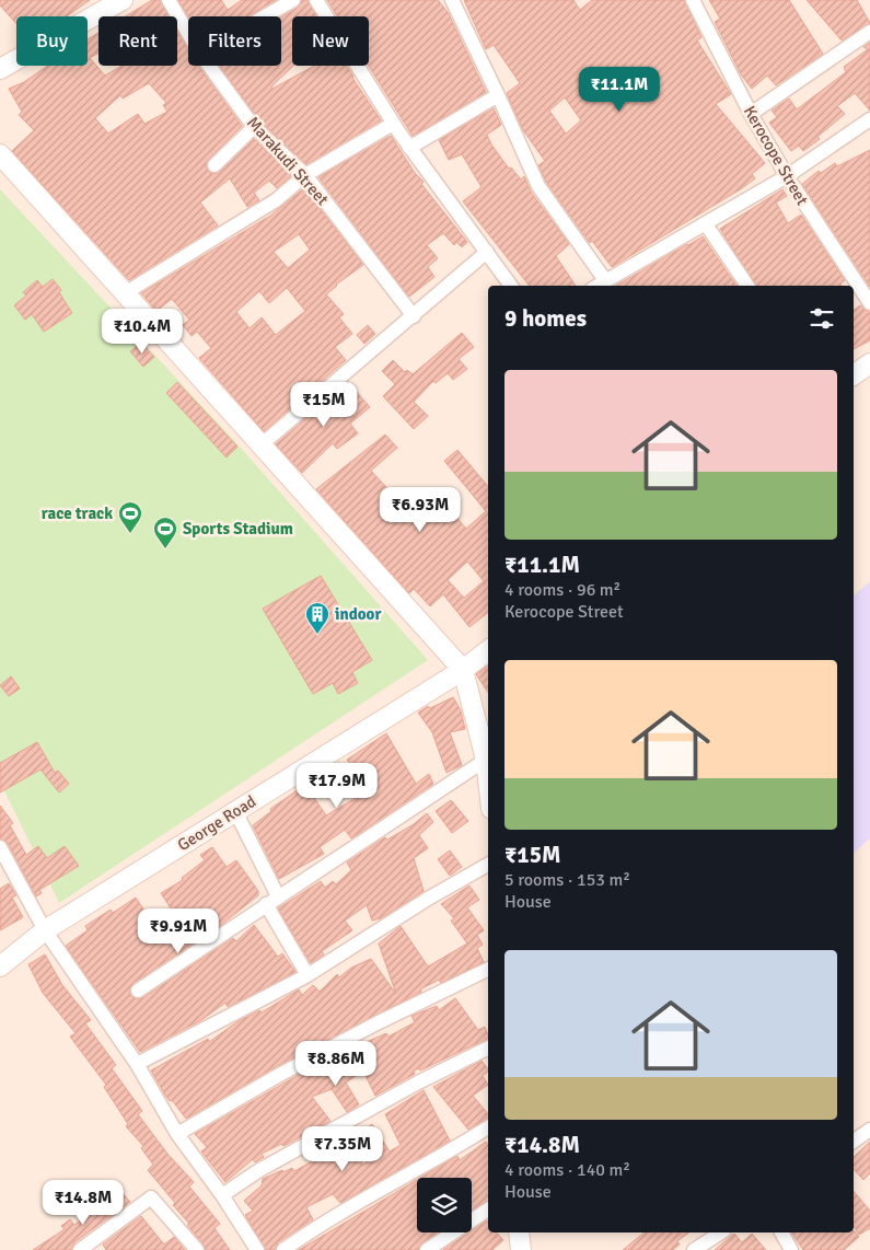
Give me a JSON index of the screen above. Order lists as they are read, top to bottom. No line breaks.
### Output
{"streets":{"main road":["George Road"],"street":["Kerocope Street","Marakudi Street"]},"places":{"sports":["race track","Sports Stadium"],"building":["indoor"]},"page":{"chip":["Buy","Rent","Filters","New"],"price":["₹11.1M","₹10.4M","₹15M","₹6.93M","₹17.9M","₹9.91M","₹8.86M","₹7.35M","₹14.8M"],"heading":"9 homes","list":[{"name":"₹11.1M","note":"4 rooms · 96 m² · Kerocope Street"},{"name":"₹15M","note":"5 rooms · 153 m² · House"},{"name":"₹14.8M","note":"4 rooms · 140 m² · House"}]}}
